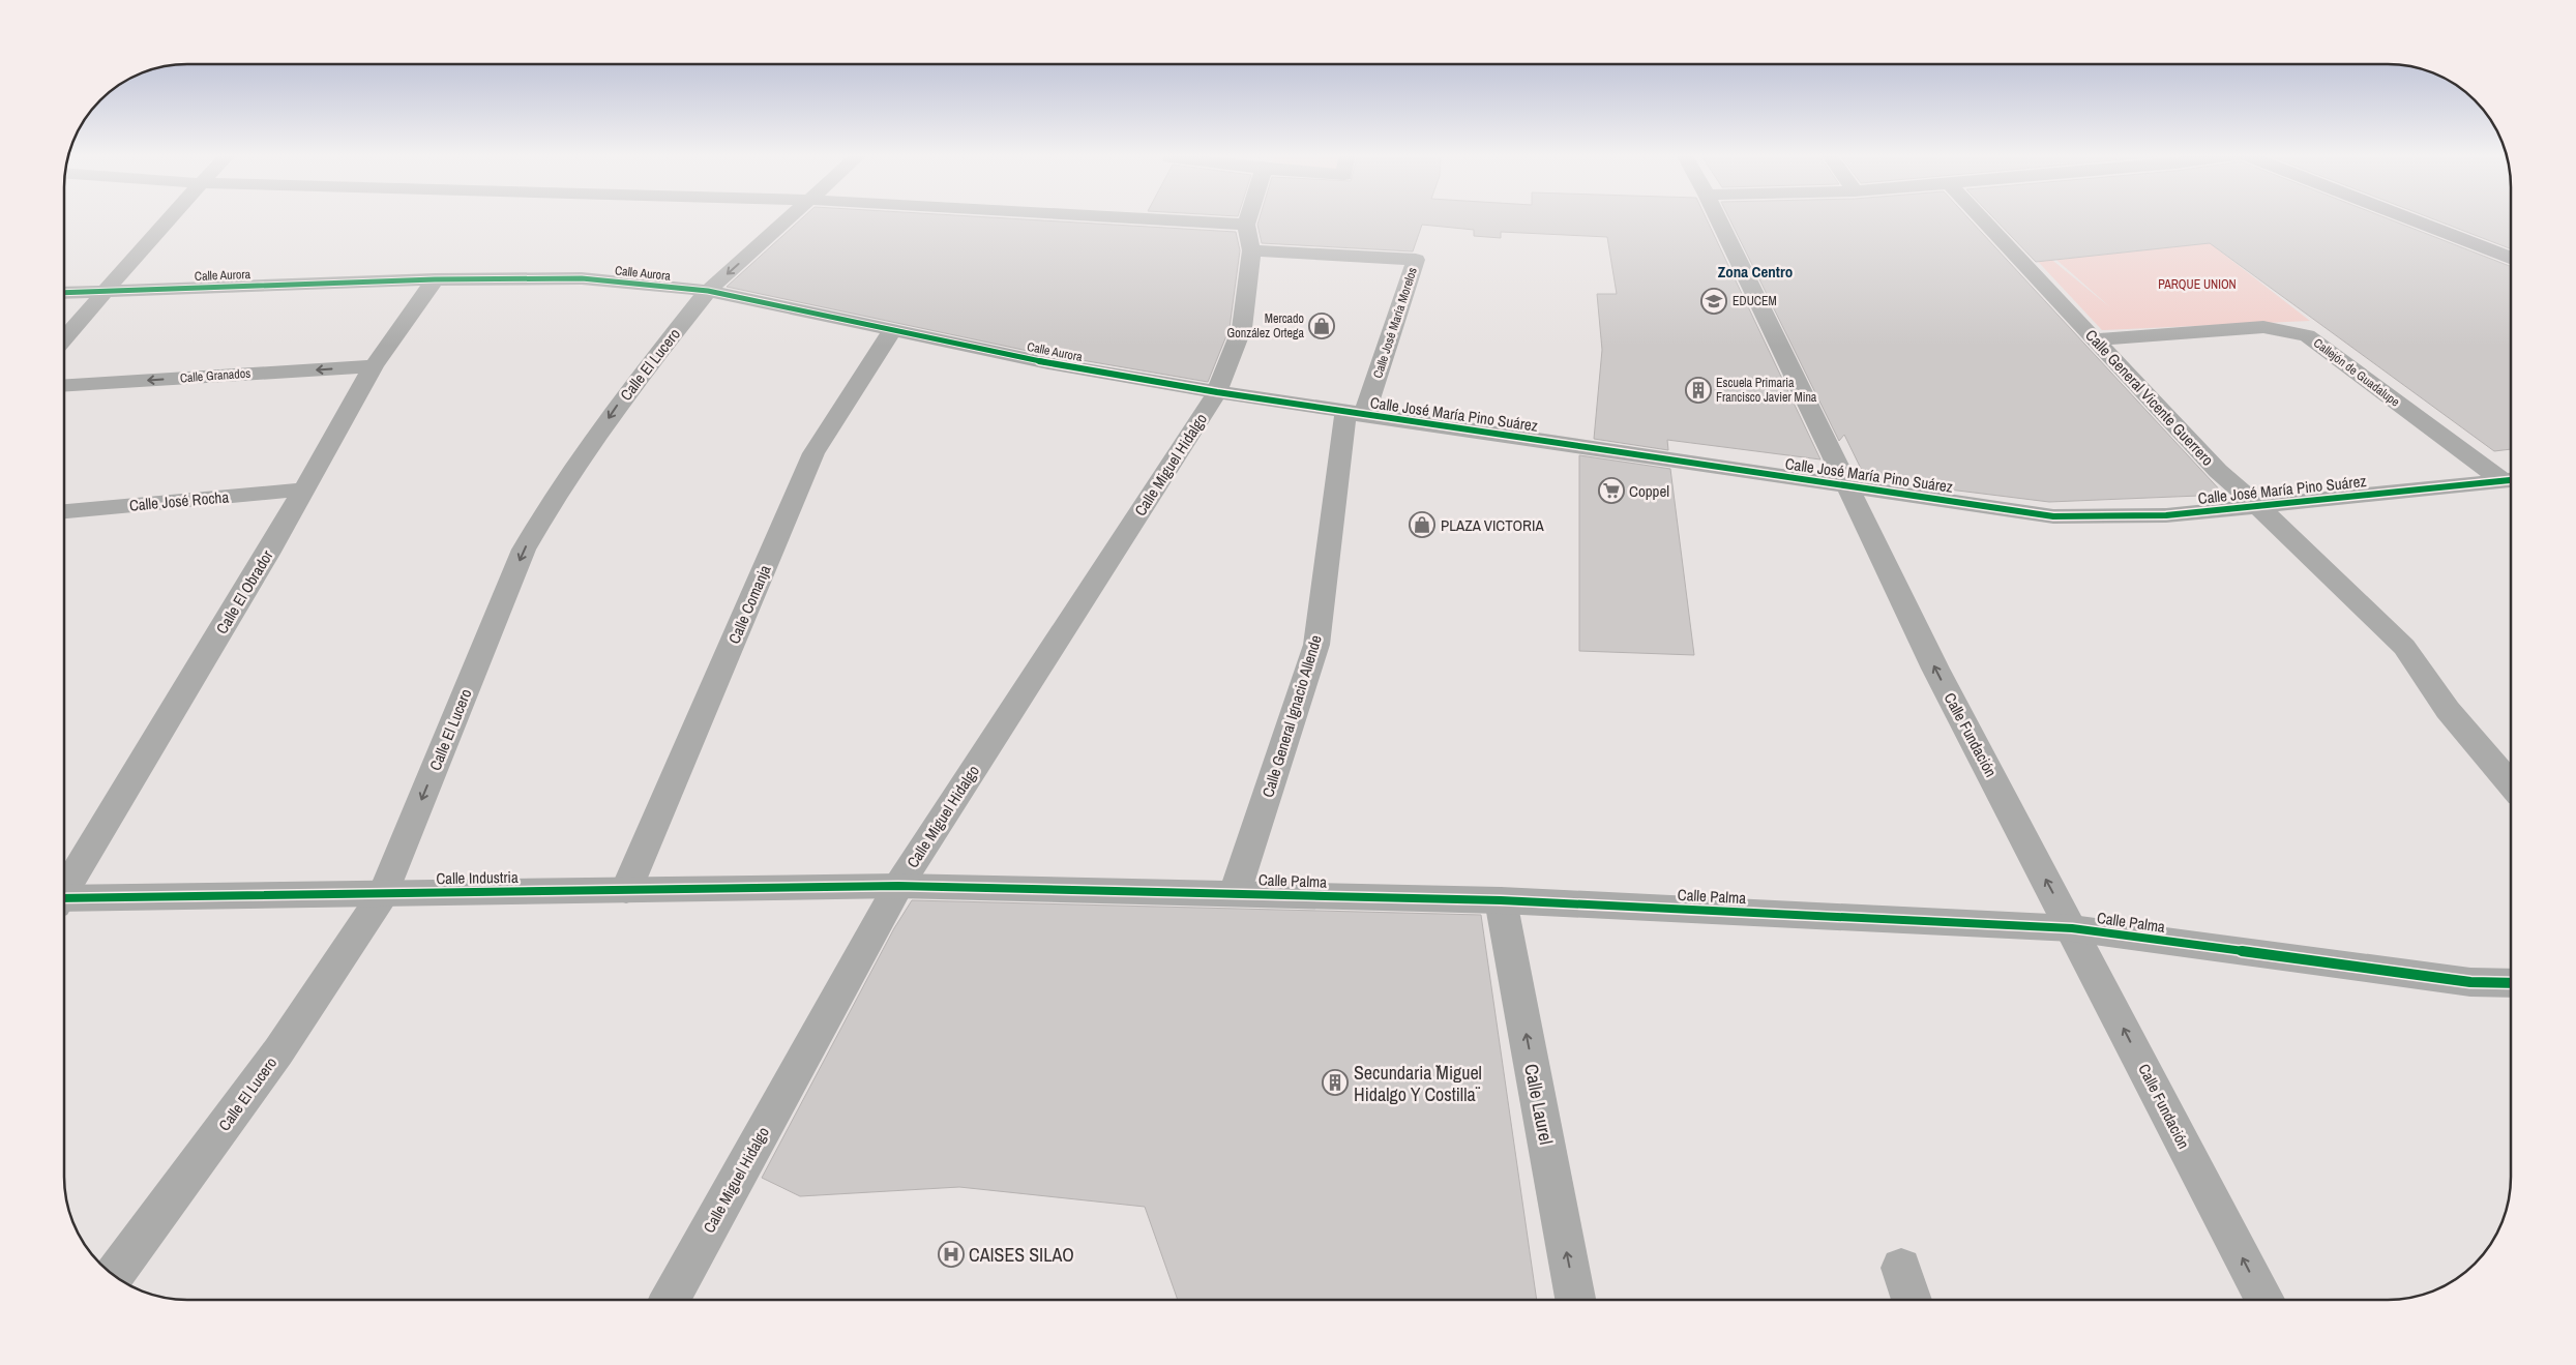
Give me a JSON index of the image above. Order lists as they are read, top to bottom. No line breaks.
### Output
{"streets":{"street":["Calle Aurora","Calle José María Morelos","Calle El Lucero","Callejón de Guadalupe","Calle Granados","Calle General Vicente Guerrero","Calle José María Pino Suárez","Calle Miguel Hidalgo","Calle José Rocha","Calle El Obrador","Calle Comanja","Calle General Ignacio Allende","Calle Fundación","Calle Industria","Calle Palma","Calle Laurel"]},"crossings":[["Calle Aurora","Calle El Lucero"],["Calle Aurora","Calle José María Pino Suárez"],["Calle Aurora","Calle Miguel Hidalgo"],["Calle Aurora","Calle El Obrador"],["Calle Aurora","Calle Comanja"],["Calle José María Morelos","Calle José María Pino Suárez"],["Calle José María Morelos","Calle Miguel Hidalgo"],["Calle José María Morelos","Calle General Ignacio Allende"],["Calle El Lucero","Calle Industria"],["Callejón de Guadalupe","Calle General Vicente Guerrero"],["Callejón de Guadalupe","Calle José María Pino Suárez"],["Calle Granados","Calle El Obrador"],["Calle General Vicente Guerrero","Calle José María Pino Suárez"],["Calle José María Pino Suárez","Calle Miguel Hidalgo"],["Calle José María Pino Suárez","Calle General Ignacio Allende"],["Calle José María Pino Suárez","Calle Fundación"],["Calle Miguel Hidalgo","Calle Industria"],["Calle Miguel Hidalgo","Calle Palma"],["Calle José Rocha","Calle El Obrador"],["Calle Comanja","Calle Industria"],["Calle General Ignacio Allende","Calle Palma"],["Calle Fundación","Calle Palma"],["Calle Industria","Calle Palma"],["Calle Palma","Calle Laurel"]],"one_way":["Calle El Lucero","Calle Granados","Calle Fundación","Calle Laurel"],"districts":["Zona Centro"],"parks":["PARQUE UNION"],"places":{"school or university":["EDUCEM"],"shop":["Mercado González Ortega","PLAZA VICTORIA"],"building":["Escuela Primaria Francisco Javier Mina","Secundaria ¨Miguel Hidalgo Y Costilla¨"],"supermarket":["Coppel"],"hospital":["CAISES SILAO"]}}
